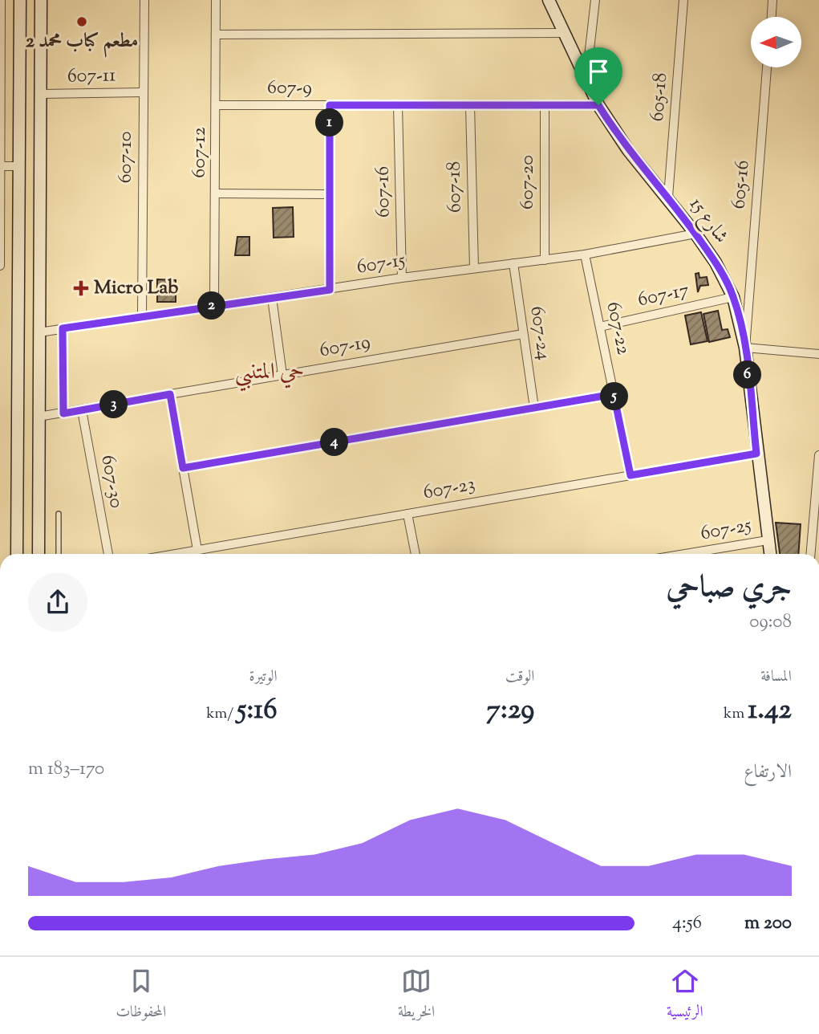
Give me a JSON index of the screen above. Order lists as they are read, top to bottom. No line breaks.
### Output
{"streets":{"main road":["شارع 15"],"street":["607-11","607-9","605-18","607-12","607-10","607-20","605-16","607-18","607-16","607-15","607-17","607-22","607-24","607-19","607-30","607-23","607-25"]},"crossings":[["607-11","607-10"],["607-9","607-12"],["607-9","607-20"],["607-9","607-18"],["607-9","607-16"],["607-9","شارع 15"],["605-18","شارع 15"],["607-12","607-15"],["607-10","607-15"],["607-20","607-15"],["605-16","شارع 15"],["607-18","607-15"],["607-16","607-15"],["شارع 15","607-15"],["شارع 15","607-17"],["شارع 15","607-23"],["شارع 15","607-25"],["607-15","607-22"],["607-15","607-24"],["607-17","607-22"],["607-22","607-23"],["607-24","607-19"],["607-19","607-30"]],"districts":["حي المتنبي"],"places":{"other":["مطعم كباب محمد 2"],"health":["Micro Lab"]},"north":"left","page":{"pins":["1","2","6","5","3","4"],"heading":["جري صباحي","09:08"],"stats":[["المسافة","1.42 km"],["الوقت","7:29"],["الوتيرة","5:16 /km"]],"chart":["الارتفاع","170–183 m"],"list":[{"name":"200 m","note":"4:56"}],"tabs":["الرئيسية","الخريطة","المحفوظات"]}}
